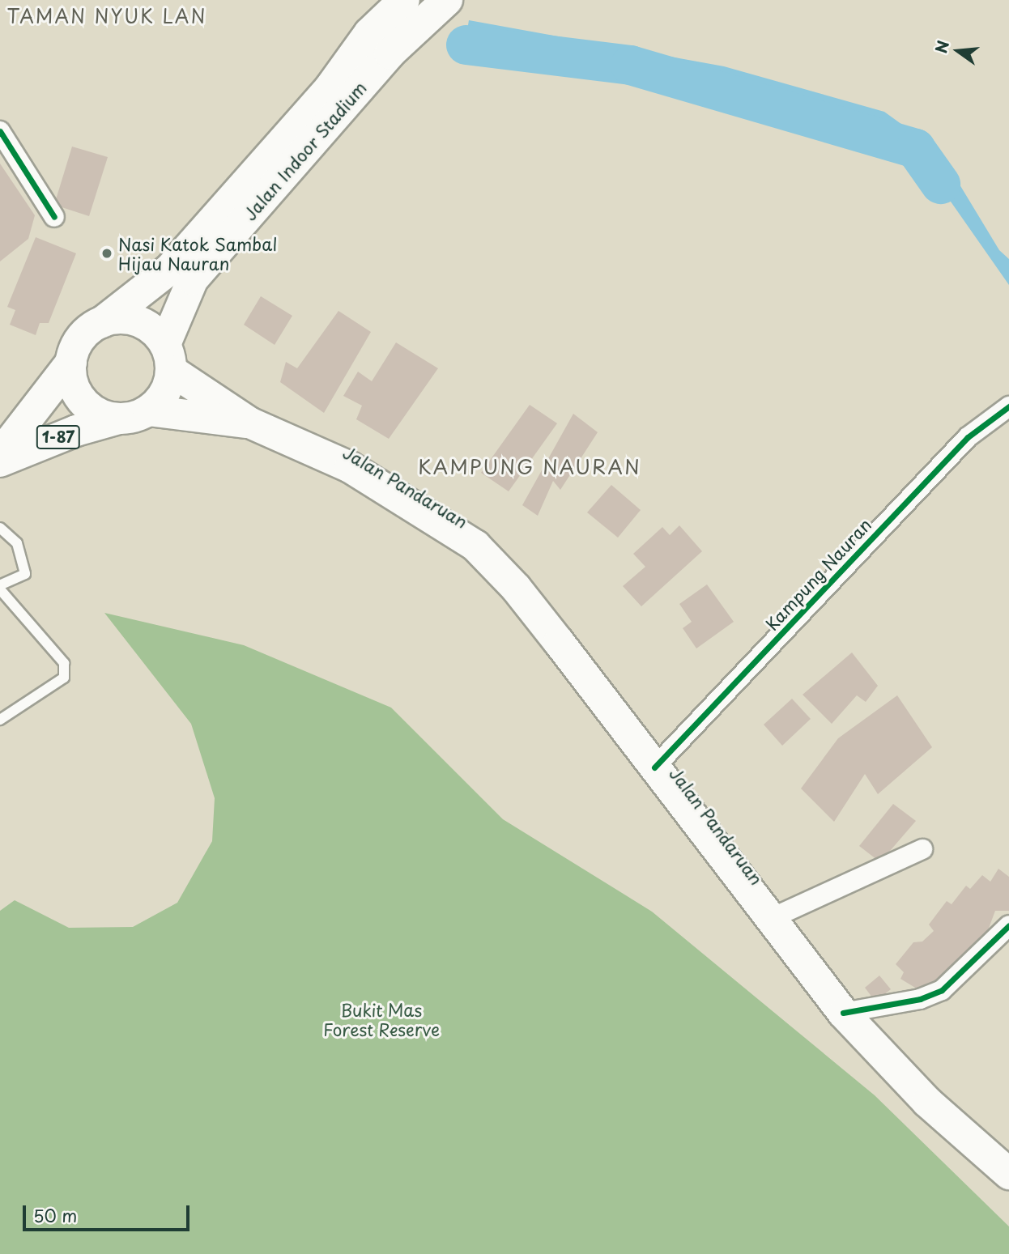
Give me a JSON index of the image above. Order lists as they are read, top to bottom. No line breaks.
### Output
{"streets":{"main road":["Jalan Indoor Stadium","1-87","Jalan Pandaruan"],"street":["Kampung Nauran"]},"crossings":[["Jalan Indoor Stadium","1-87"],["Jalan Indoor Stadium","Jalan Pandaruan"],["1-87","Jalan Pandaruan"],["Jalan Pandaruan","Kampung Nauran"]],"districts":["TAMAN NYUK LAN","KAMPUNG NAURAN"],"parks":["Bukit Mas Forest Reserve"],"places":["Nasi Katok Sambal Hijau Nauran"],"scale_bar":"50 m","north":"left"}
